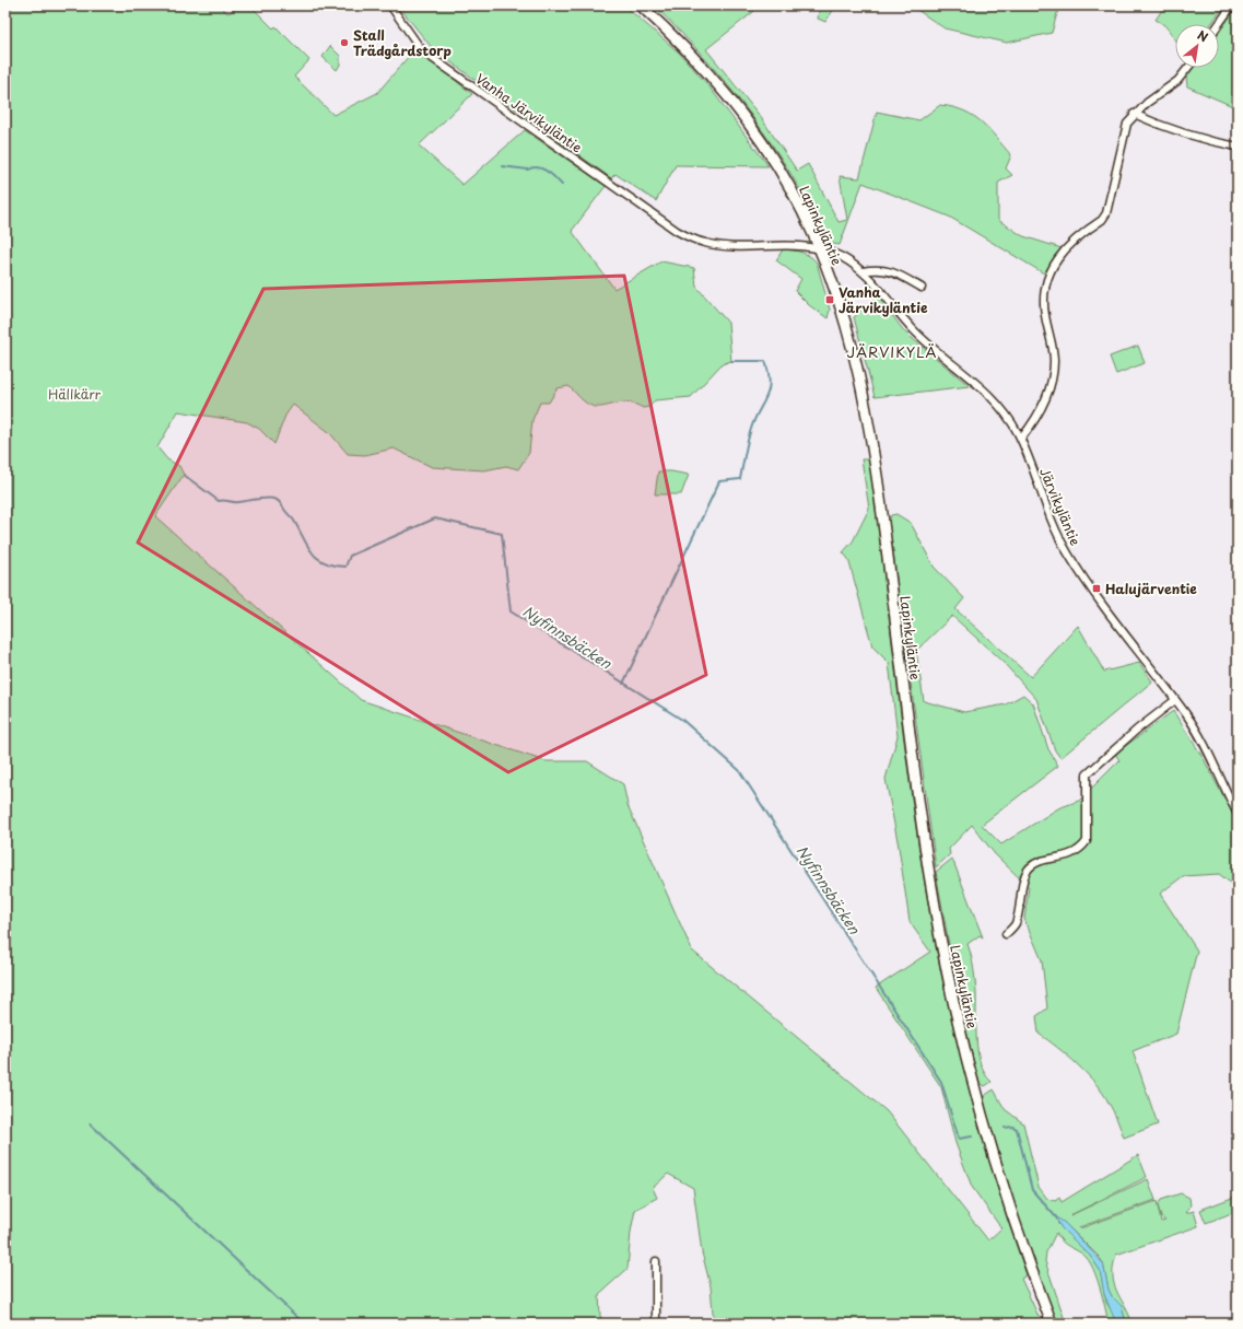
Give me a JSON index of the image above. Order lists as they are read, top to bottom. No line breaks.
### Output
{"streets":{"main road":["Lapinkyläntie"],"street":["Vanha Järvikyläntie","Järvikyläntie"]},"crossings":[["Vanha Järvikyläntie","Lapinkyläntie"],["Vanha Järvikyläntie","Järvikyläntie"],["Lapinkyläntie","Järvikyläntie"]],"districts":["JÄRVIKYLÄ"],"water":["Nyfinnsbäcken"],"parks":["Hällkärr"],"places":{"other":["Stall Trädgårdstorp"],"transit":["Vanha Järvikyläntie","Halujärventie"]},"north":"top right"}
